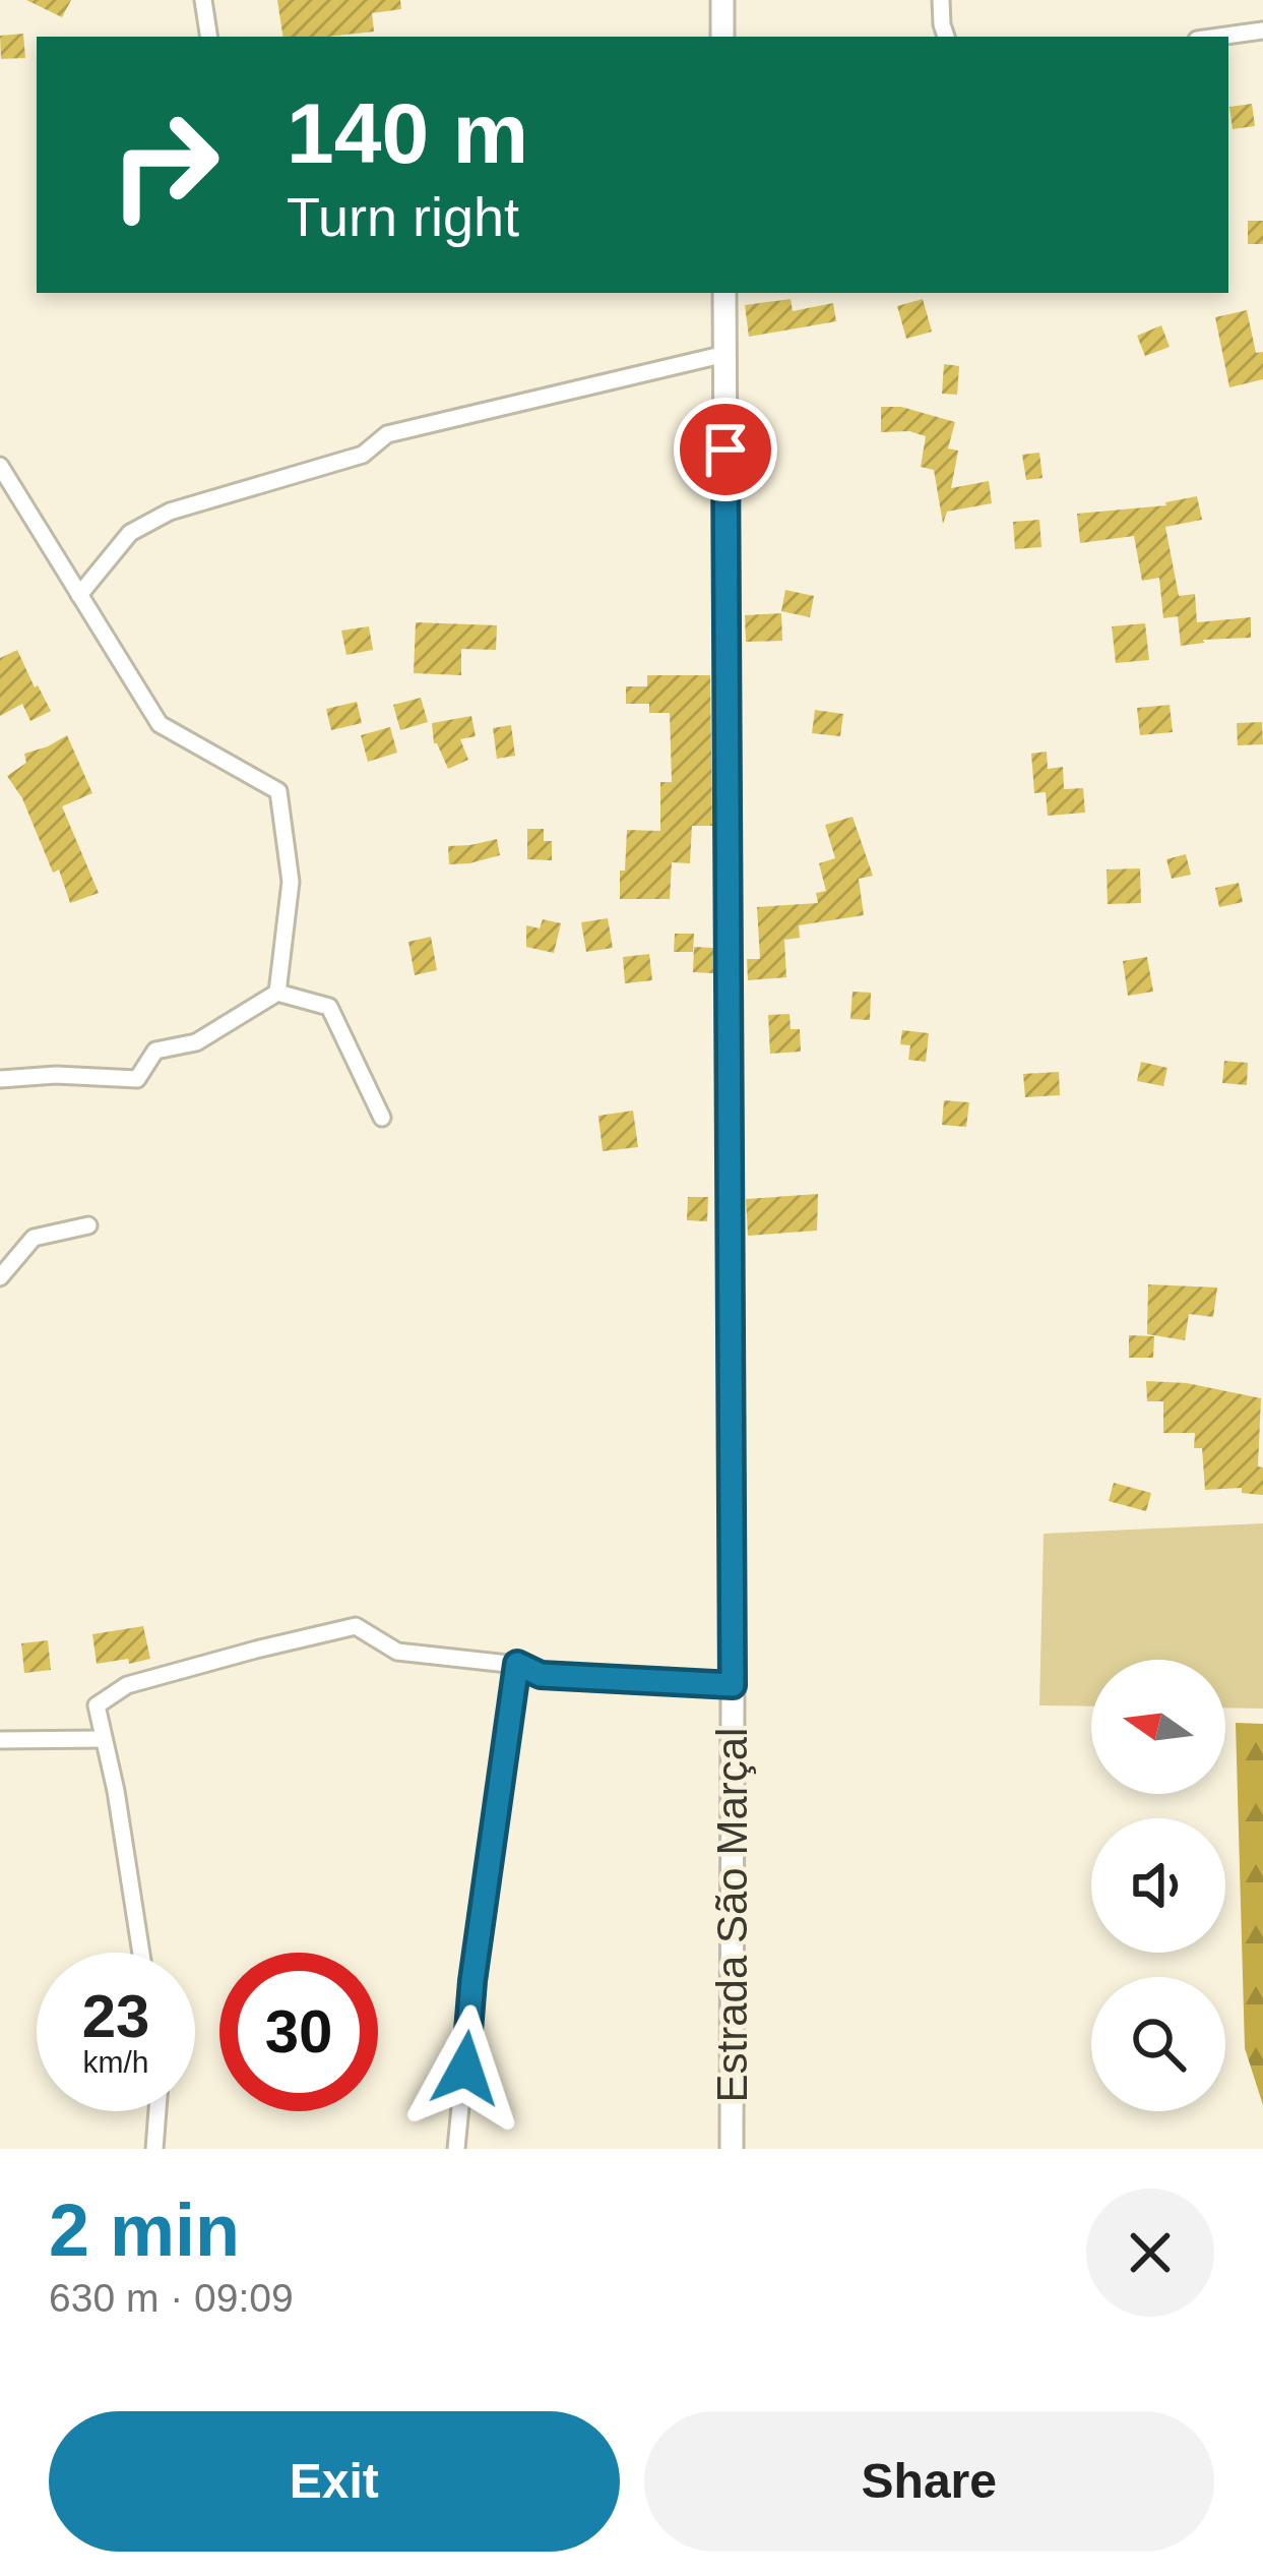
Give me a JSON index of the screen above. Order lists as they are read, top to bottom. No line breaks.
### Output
{"streets":{"street":["Estrada São Marçal"]},"north":"left","page":{"turn":["140 m","Turn right"],"speed":"23 km/h","limit":"30","heading":["2 min","630 m · 09:09"],"buttons":["Exit","Share"]}}
